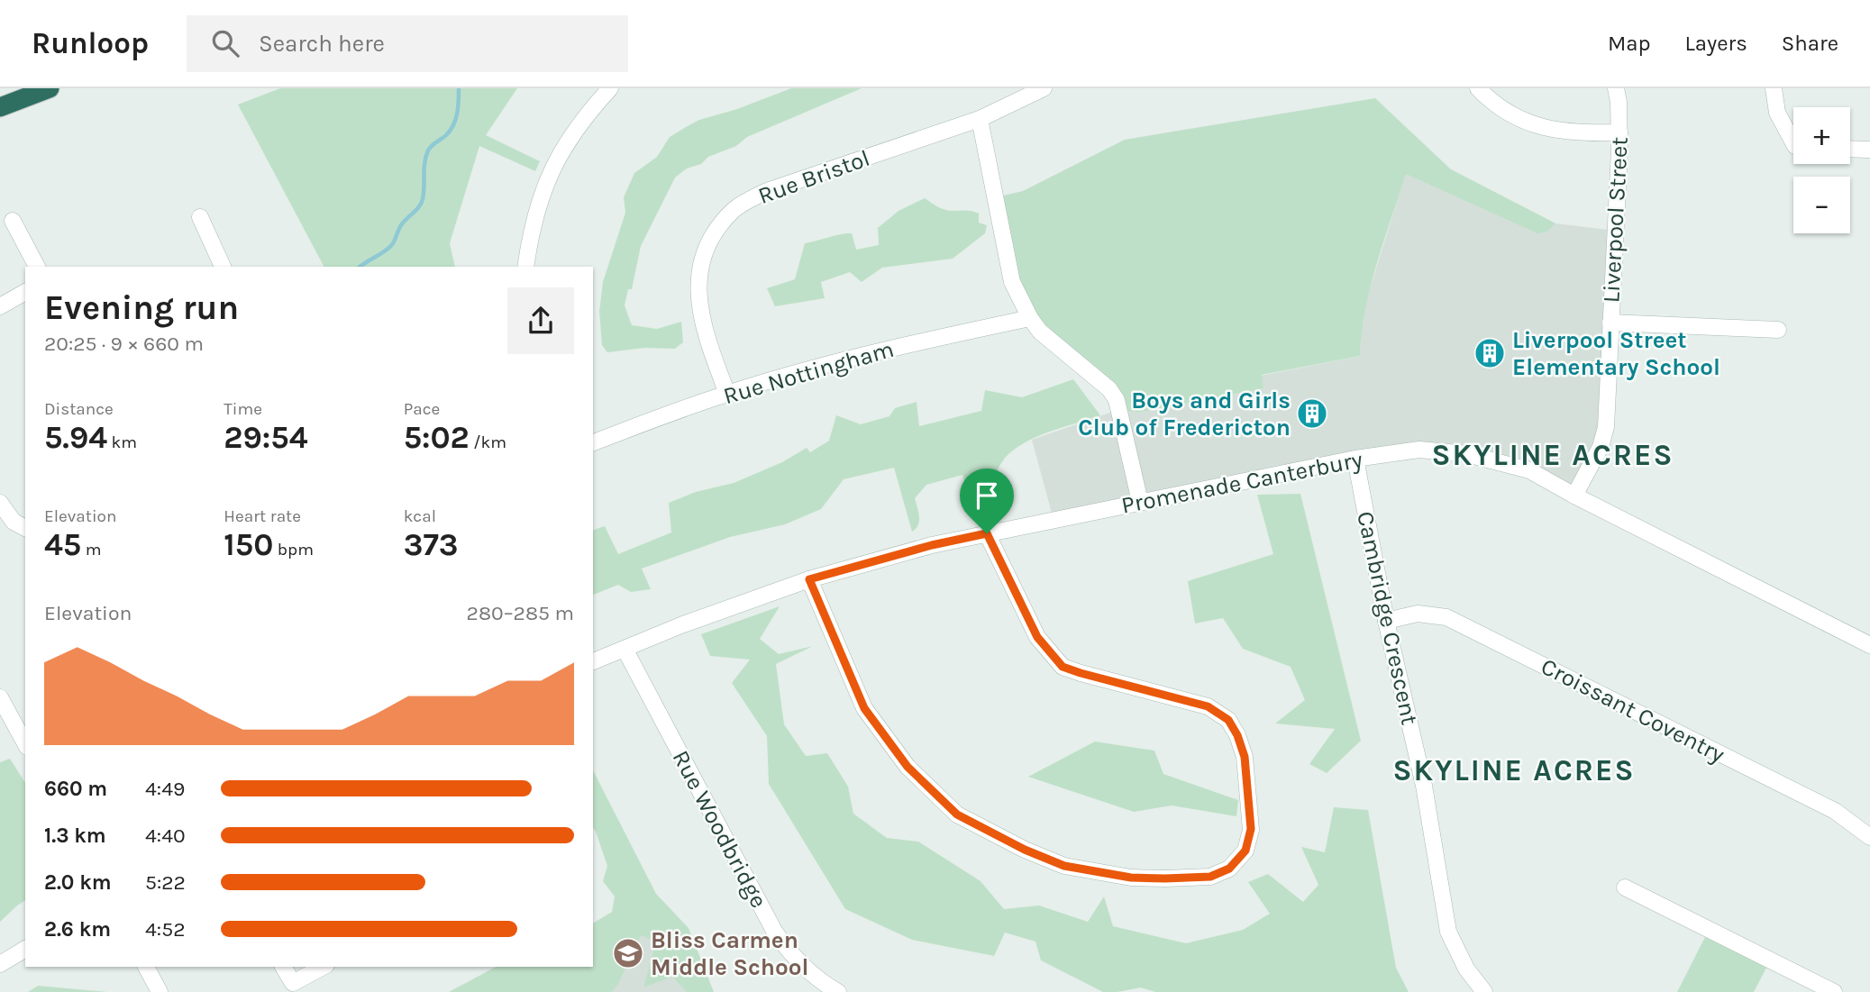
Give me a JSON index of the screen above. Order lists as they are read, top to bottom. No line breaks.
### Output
{"streets":{"street":["Rue Bristol","Liverpool Street","Rue Nottingham","Promenade Canterbury","Cambridge Crescent","Croissant Coventry","Rue Woodbridge"]},"crossings":[["Rue Bristol","Rue Nottingham"],["Liverpool Street","Promenade Canterbury"],["Promenade Canterbury","Cambridge Crescent"],["Promenade Canterbury","Rue Woodbridge"],["Cambridge Crescent","Croissant Coventry"]],"districts":["SKYLINE ACRES","SKYLINE ACRES"],"places":{"building":["Liverpool Street Elementary School","Boys and Girls Club of Fredericton"],"school or university":["Bliss Carmen Middle School"]},"page":{"header":"Runloop","search":"Search here","nav":["Map","Layers","Share"],"map_buttons":["+","−"],"heading":["Evening run","20:25 · 9 × 660 m"],"stats":[["Distance","5.94 km"],["Time","29:54"],["Pace","5:02 /km"],["Elevation","45 m"],["Heart rate","150 bpm"],["kcal","373"]],"chart":["Elevation","280–285 m"],"list":[{"name":"660 m","note":"4:49"},{"name":"1.3 km","note":"4:40"},{"name":"2.0 km","note":"5:22"},{"name":"2.6 km","note":"4:52"}]}}
